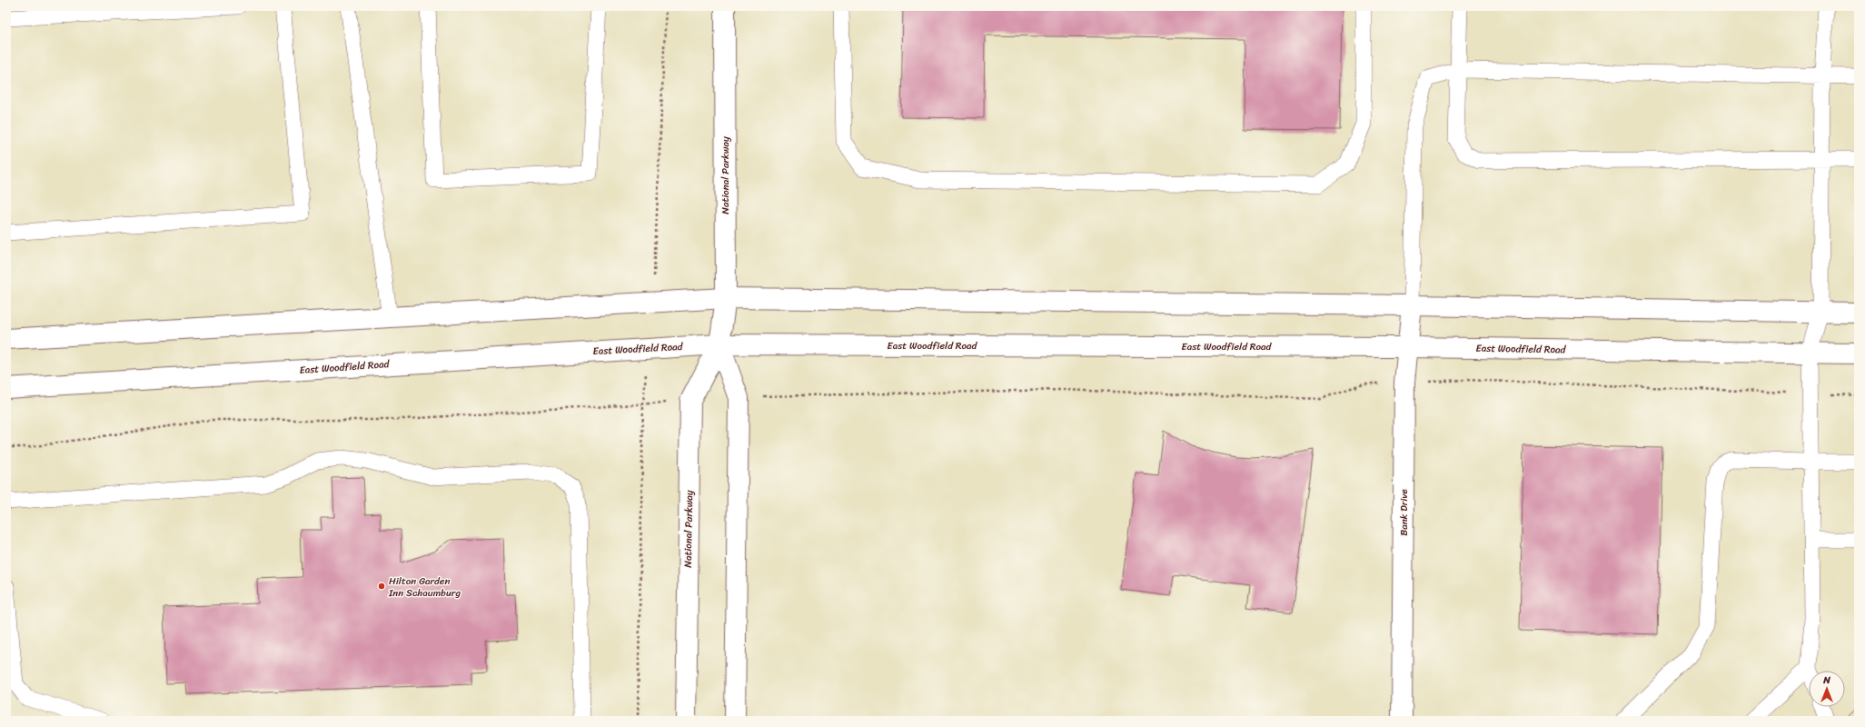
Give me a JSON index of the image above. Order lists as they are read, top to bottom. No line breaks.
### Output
{"streets":{"street":["National Parkway","East Woodfield Road","Bank Drive"]},"crossings":[["National Parkway","East Woodfield Road"],["East Woodfield Road","Bank Drive"]],"places":["Hilton Garden Inn Schaumburg"],"north":"top"}
